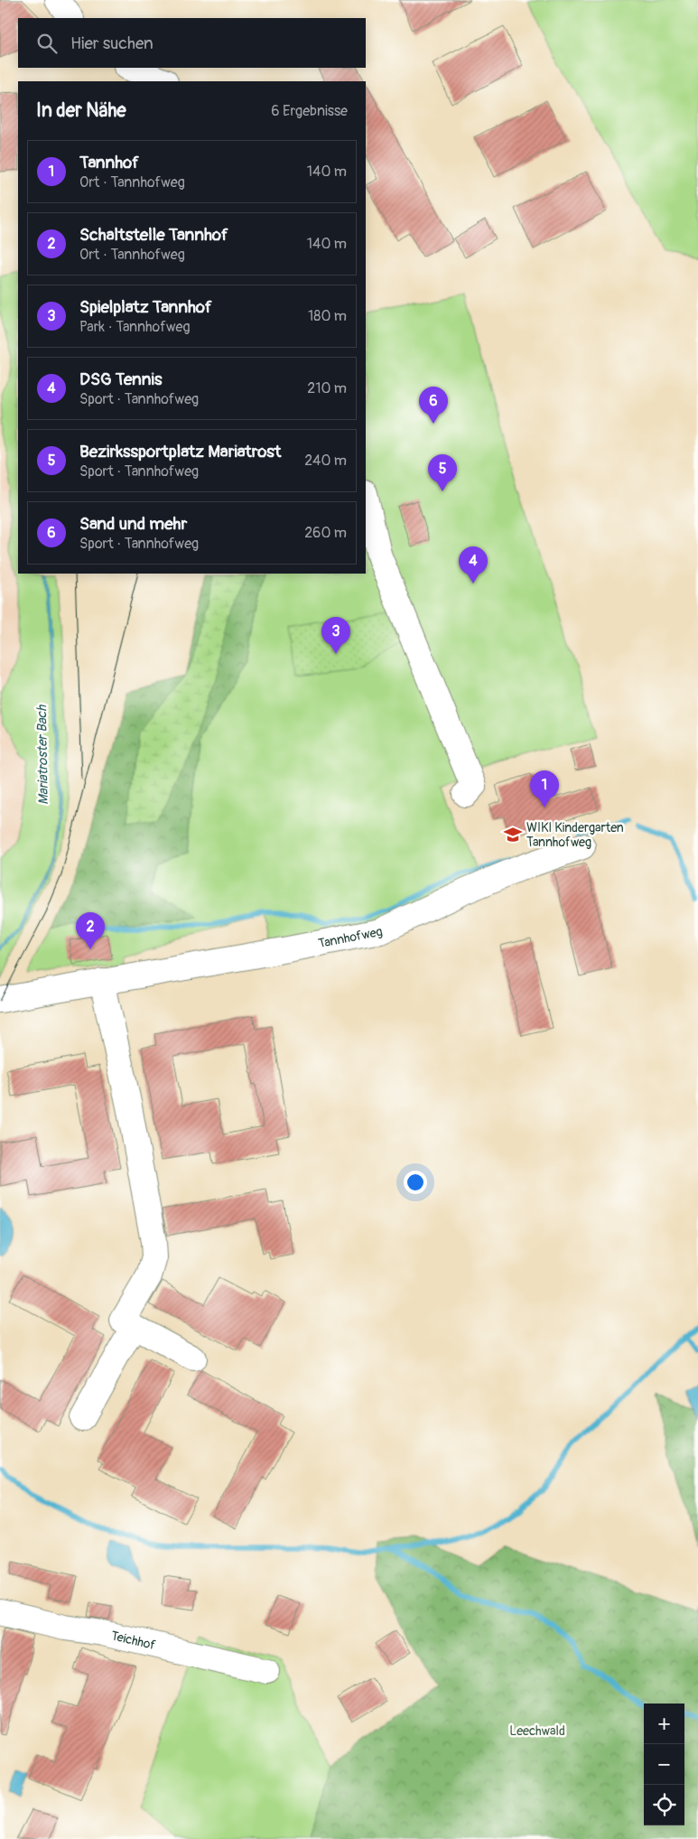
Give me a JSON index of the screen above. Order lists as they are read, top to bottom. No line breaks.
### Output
{"streets":{"street":["Tannhofweg","Teichhof"]},"water":["Mariatroster Bach"],"parks":["Leechwald"],"places":{"school or university":["WIKI Kindergarten Tannhofweg"]},"page":{"search":"Hier suchen","heading":["In der Nähe","6 Ergebnisse"],"list":[{"mark":"1","name":"Tannhof","note":"Ort · Tannhofweg","value":"140 m"},{"mark":"2","name":"Schaltstelle Tannhof","note":"Ort · Tannhofweg","value":"140 m"},{"mark":"3","name":"Spielplatz Tannhof","note":"Park · Tannhofweg","value":"180 m"},{"mark":"4","name":"DSG Tennis","note":"Sport · Tannhofweg","value":"210 m"},{"mark":"5","name":"Bezirkssportplatz Mariatrost","note":"Sport · Tannhofweg","value":"240 m"},{"mark":"6","name":"Sand und mehr","note":"Sport · Tannhofweg","value":"260 m"}],"pins":["6","5","4","3","1","2"],"map_buttons":["+","−"]}}
